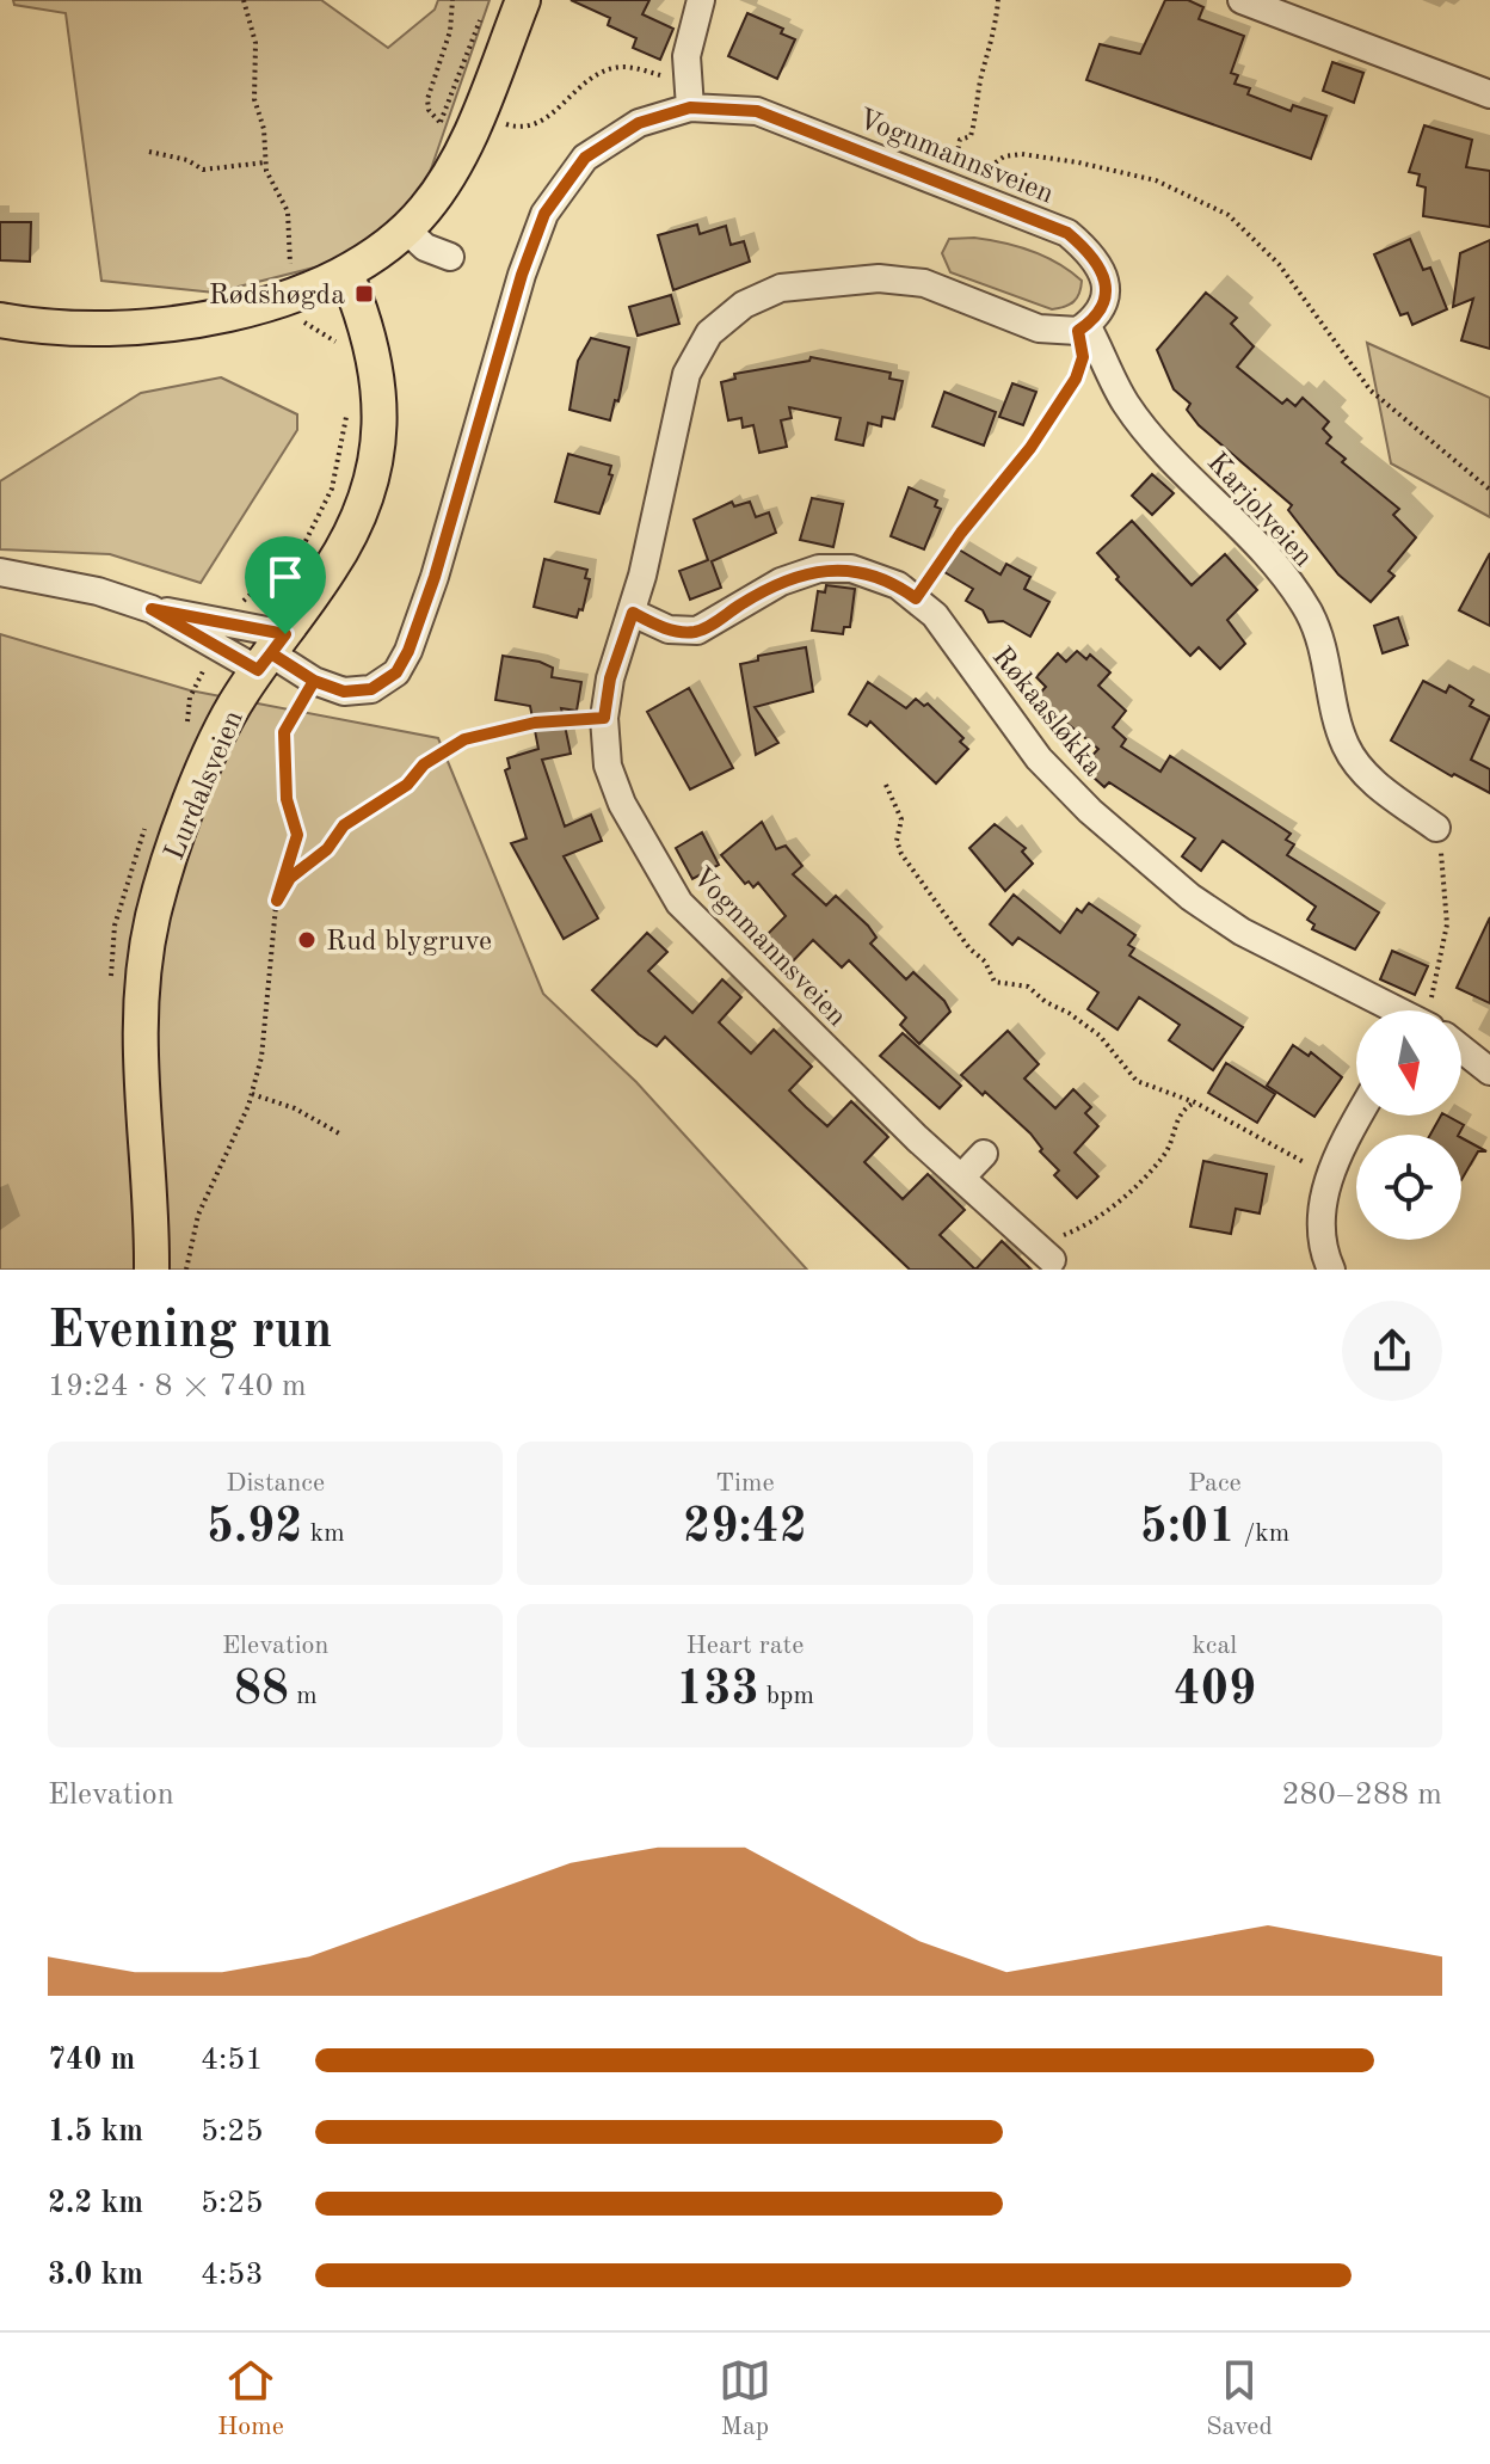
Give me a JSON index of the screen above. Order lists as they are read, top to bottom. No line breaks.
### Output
{"streets":{"main road":["Lurdalsveien"],"street":["Vognmannsveien","Karjolveien","Røkaasløkka"]},"crossings":[["Vognmannsveien","Karjolveien"],["Vognmannsveien","Røkaasløkka"],["Vognmannsveien","Lurdalsveien"]],"places":{"transit":["Rødshøgda"],"other":["Rud blygruve"]},"north":"bottom","page":{"heading":["Evening run","19:24 · 8 × 740 m"],"stats":[["Distance","5.92 km"],["Time","29:42"],["Pace","5:01 /km"],["Elevation","88 m"],["Heart rate","133 bpm"],["kcal","409"]],"chart":["Elevation","280–288 m"],"list":[{"name":"740 m","note":"4:51"},{"name":"1.5 km","note":"5:25"},{"name":"2.2 km","note":"5:25"},{"name":"3.0 km","note":"4:53"}],"tabs":["Home","Map","Saved"]}}
